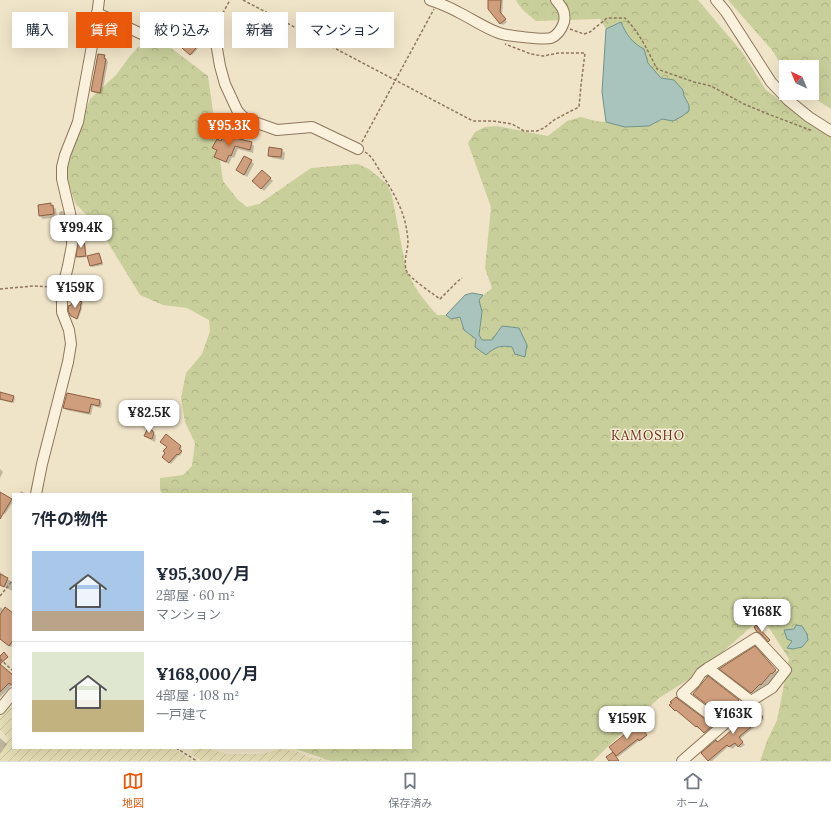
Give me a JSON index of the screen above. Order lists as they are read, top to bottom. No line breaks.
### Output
{"districts":["KAMOSHO"],"north":"top left","page":{"chip":["購入","賃貸","絞り込み","新着","マンション"],"price":["¥95.3K","¥99.4K","¥159K","¥82.5K","¥168K","¥163K","¥159K"],"heading":"7件の物件","list":[{"name":"¥95,300/月","note":"2部屋 · 60 m² · マンション"},{"name":"¥168,000/月","note":"4部屋 · 108 m² · 一戸建て"}],"tabs":["地図","保存済み","ホーム"]}}
